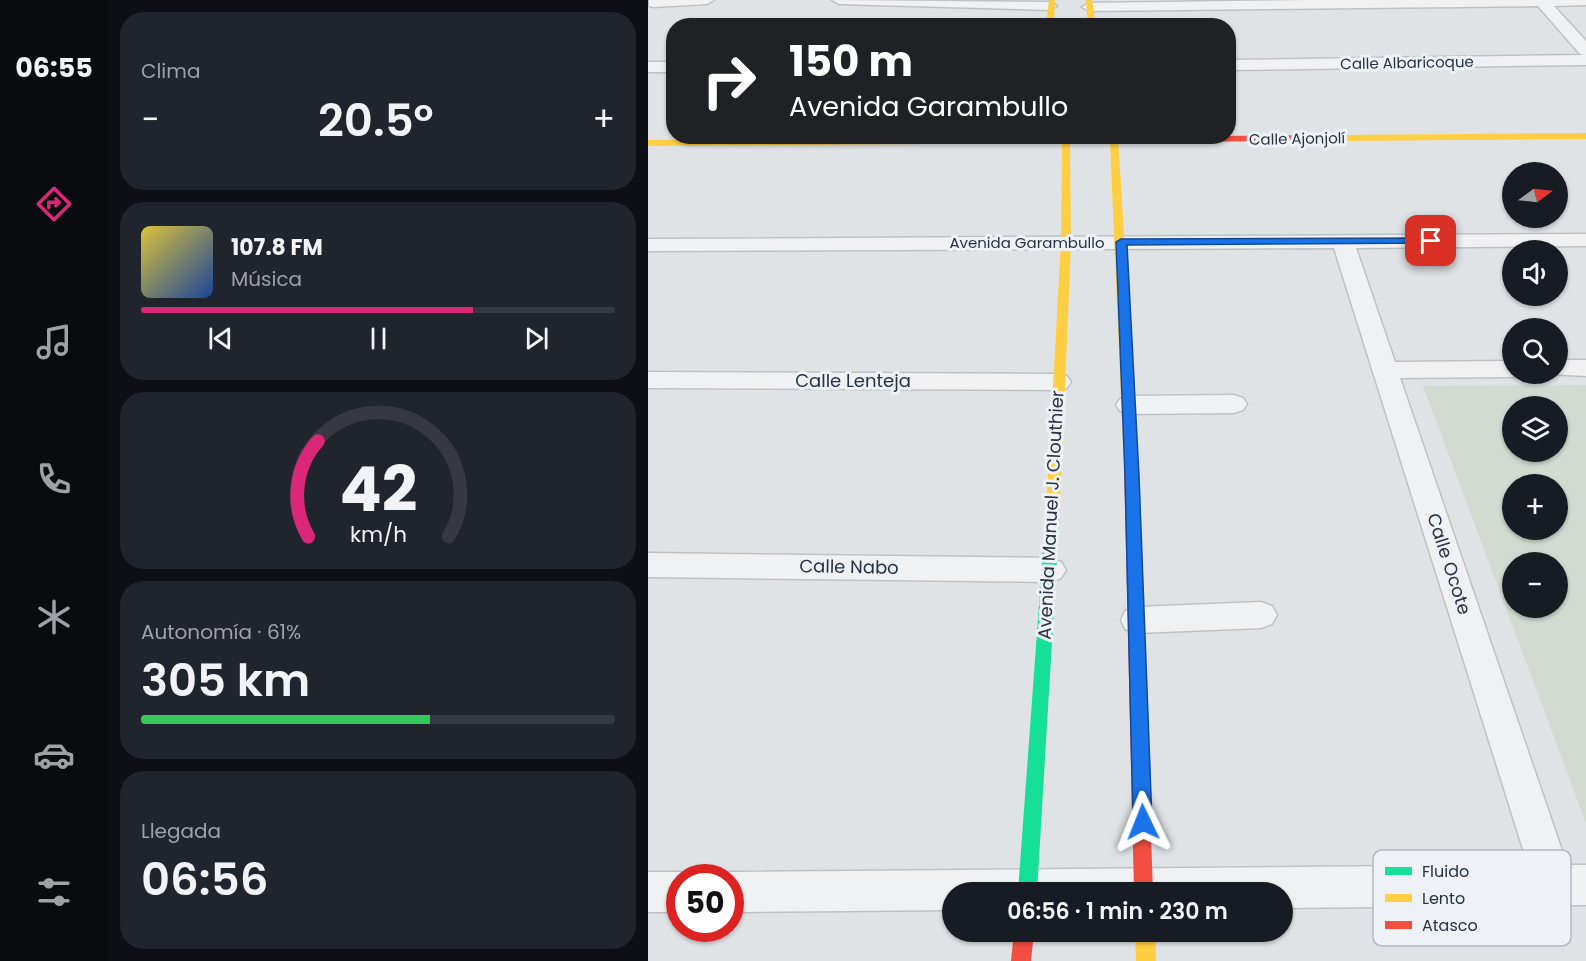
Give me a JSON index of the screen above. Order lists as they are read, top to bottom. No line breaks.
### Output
{"streets":{"main road":["Calle Ajonjolí","Avenida Manuel J. Clouthier"],"street":["Calle Albaricoque","Avenida Garambullo","Calle Lenteja","Calle Ocote","Calle Nabo"]},"crossings":[["Avenida Garambullo","Avenida Manuel J. Clouthier"],["Avenida Garambullo","Calle Ocote"],["Calle Lenteja","Avenida Manuel J. Clouthier"],["Avenida Manuel J. Clouthier","Calle Nabo"]],"legend":["Fluido","Lento","Atasco"],"north":"right","page":{"tabs":"06:55","tile":["Clima",["Autonomía · 61%","305 km"],["Llegada","06:56"]],"turn":["150 m","Avenida Garambullo"],"heat":["−","20.5°","+"],"map_buttons":["+","−"],"song":["107.8 FM","Música"],"limit":"50","trip":"06:56 · 1 min · 230 m","gauge":["42","km/h"]}}
